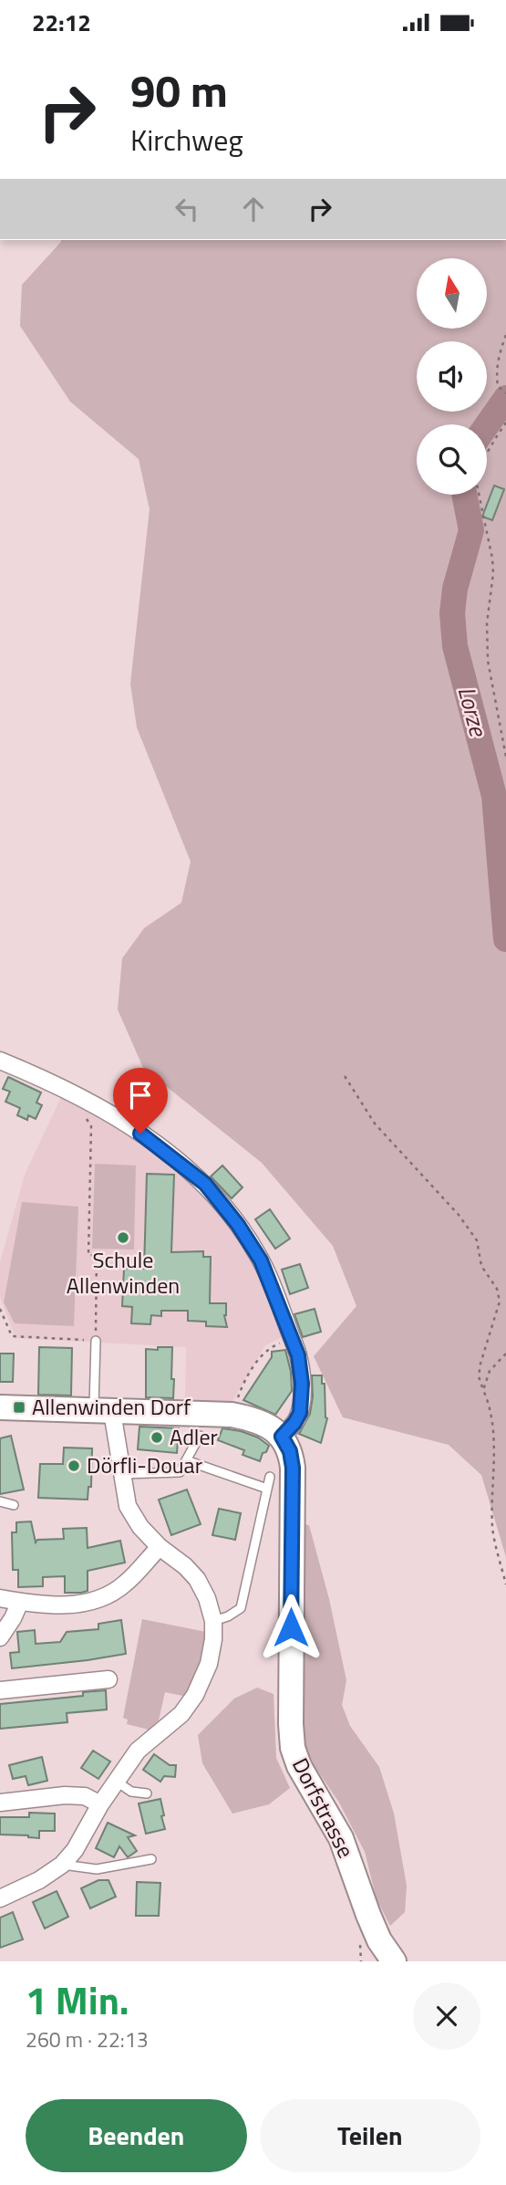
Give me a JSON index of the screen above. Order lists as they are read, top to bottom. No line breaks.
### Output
{"streets":{"street":["Dorfstrasse"]},"water":["Lorze"],"places":{"other":["Schule Allenwinden","Adler","Dörfli-Douar"],"transit":["Allenwinden Dorf"]},"north":"top","page":{"status":"22:12","turn":["90 m","Kirchweg"],"heading":["1 Min.","260 m · 22:13"],"buttons":["Beenden","Teilen"]}}
